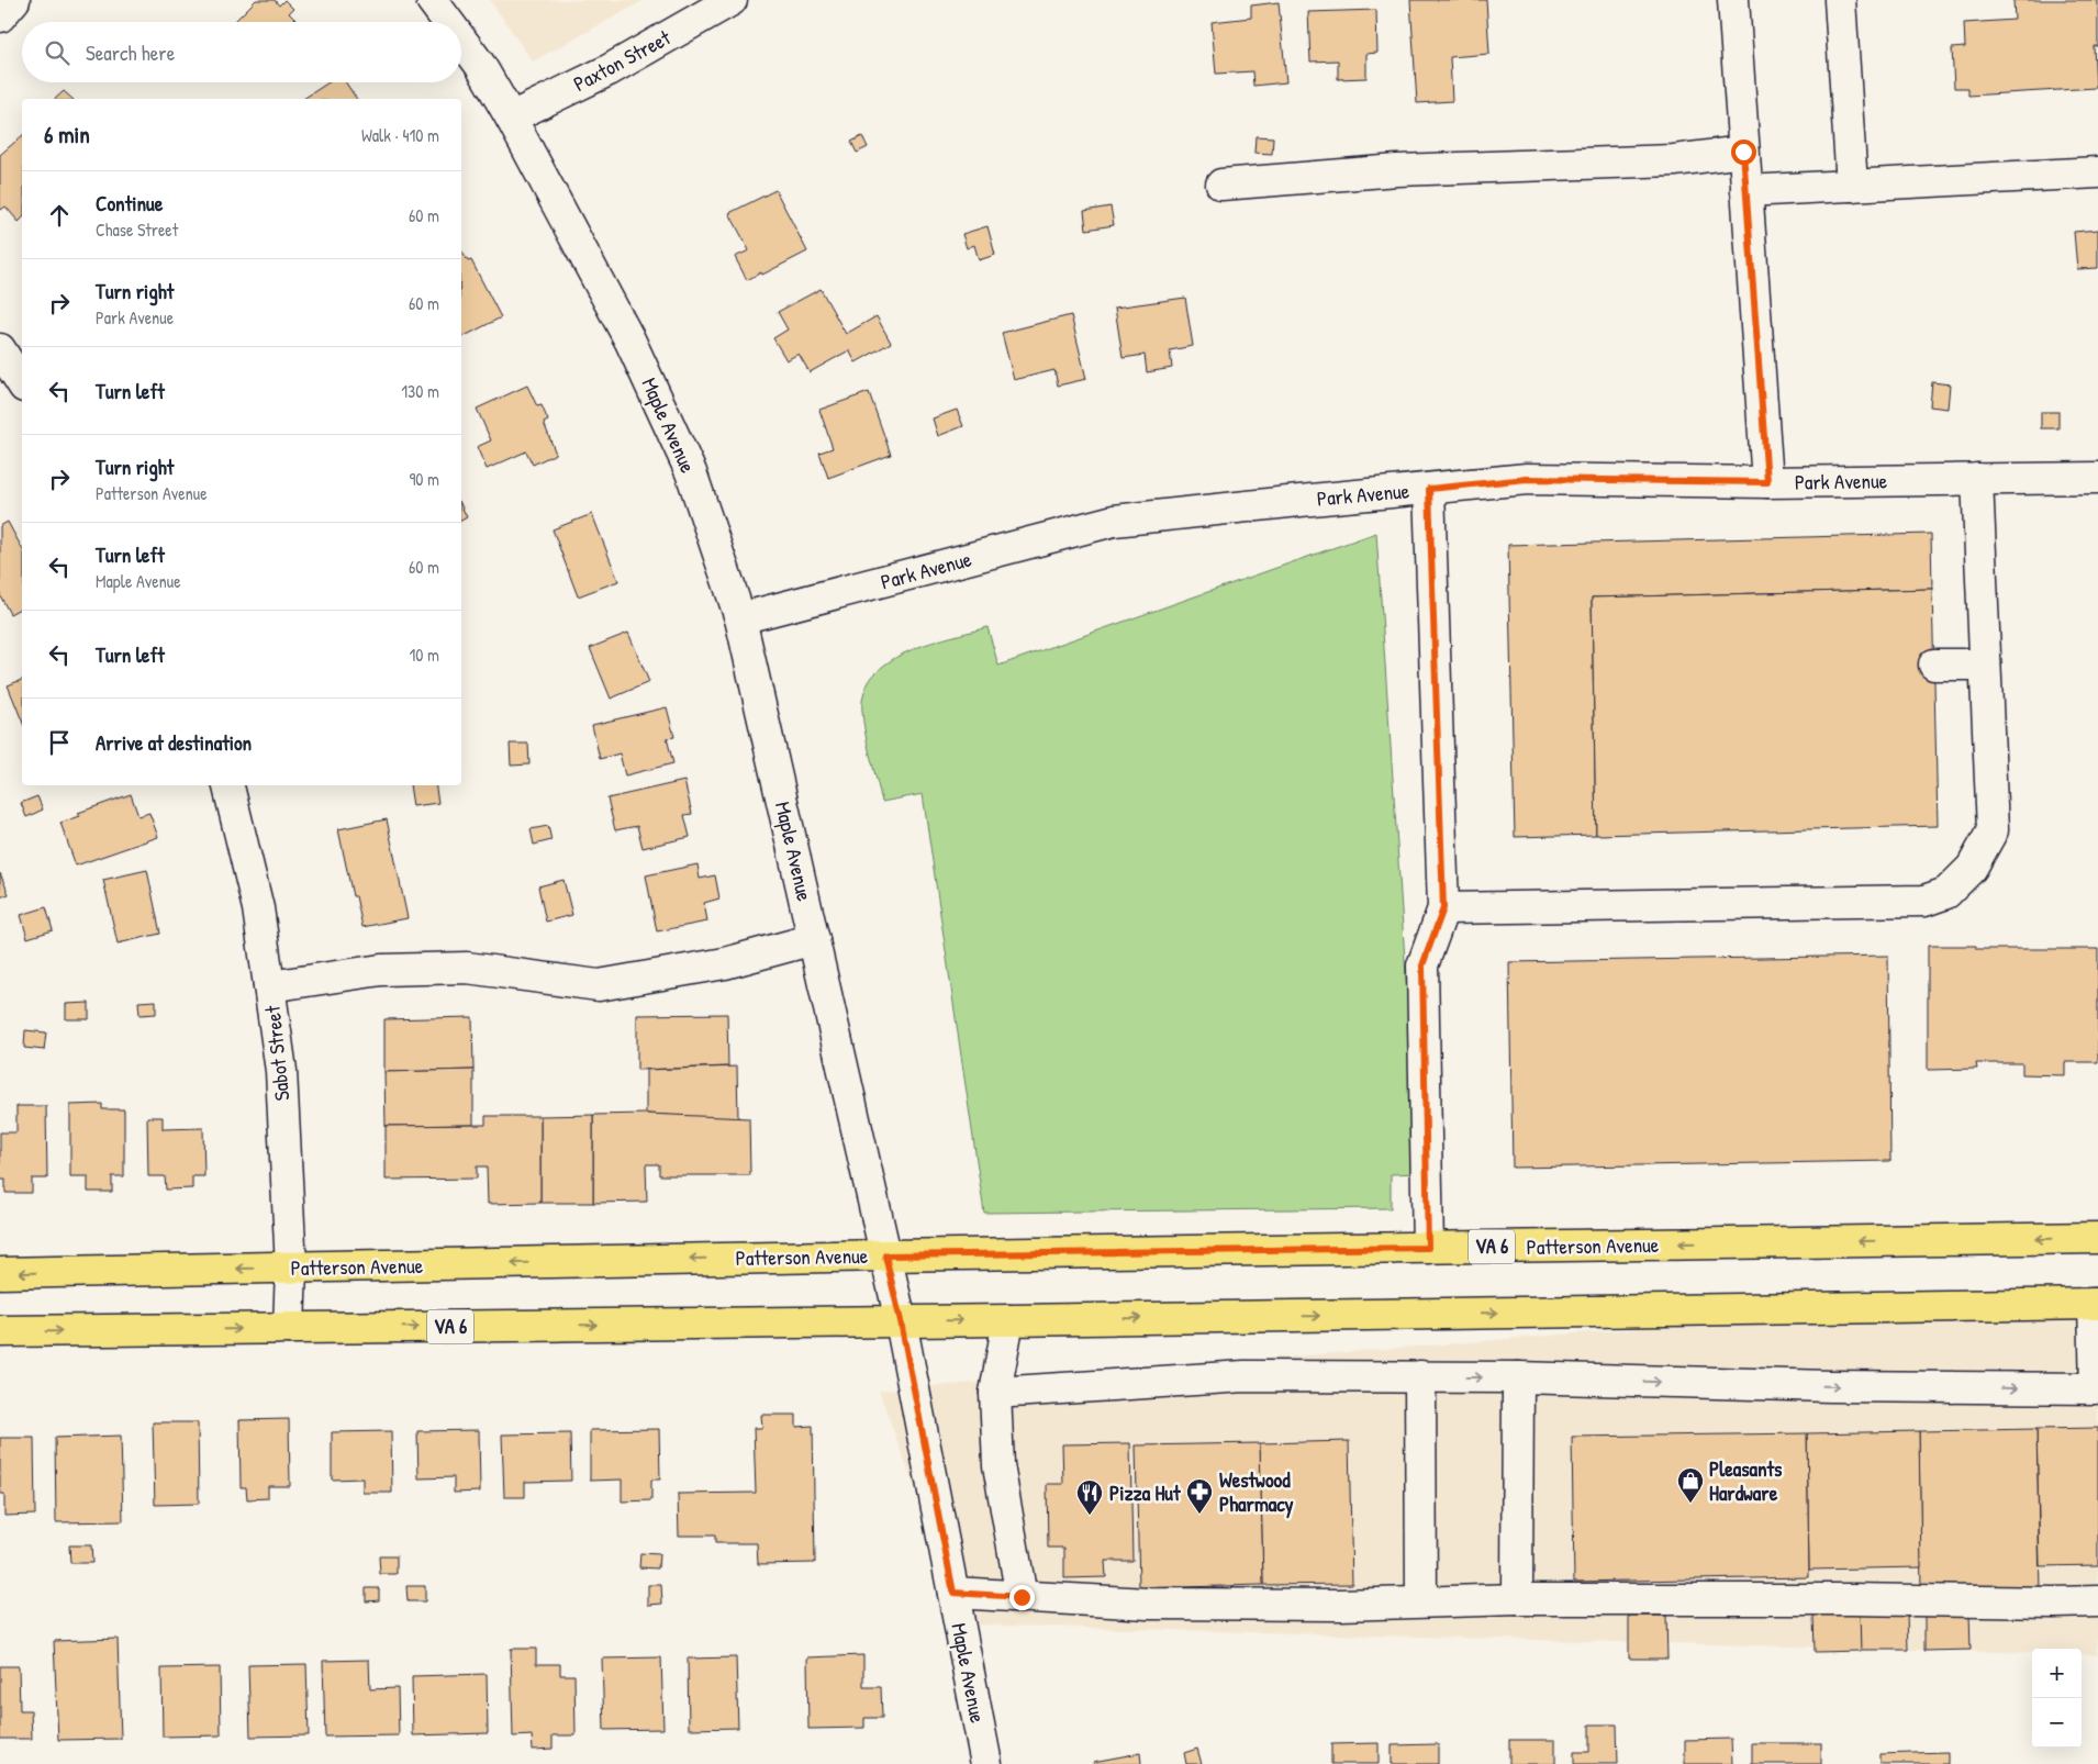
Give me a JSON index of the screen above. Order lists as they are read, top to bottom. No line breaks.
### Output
{"streets":{"main road":["Patterson Avenue","VA 6"],"street":["Paxton Street","Maple Avenue","Park Avenue","Sabot Street"]},"crossings":[["Paxton Street","Maple Avenue"],["Maple Avenue","Park Avenue"],["Maple Avenue","Patterson Avenue"],["Maple Avenue","VA 6"],["Sabot Street","Patterson Avenue"],["Sabot Street","VA 6"]],"places":{"shop":["Pleasants Hardware"],"pharmacy":["Westwood Pharmacy"],"restaurant":["Pizza Hut"]},"page":{"search":"Search here","heading":["6 min","Walk · 410 m"],"list":[["Continue","Chase Street","60 m"],["Turn right","Park Avenue","60 m"],["Turn left","130 m"],["Turn right","Patterson Avenue","90 m"],["Turn left","Maple Avenue","60 m"],["Turn left","10 m"],"Arrive at destination"],"map_buttons":["+","−"]}}
